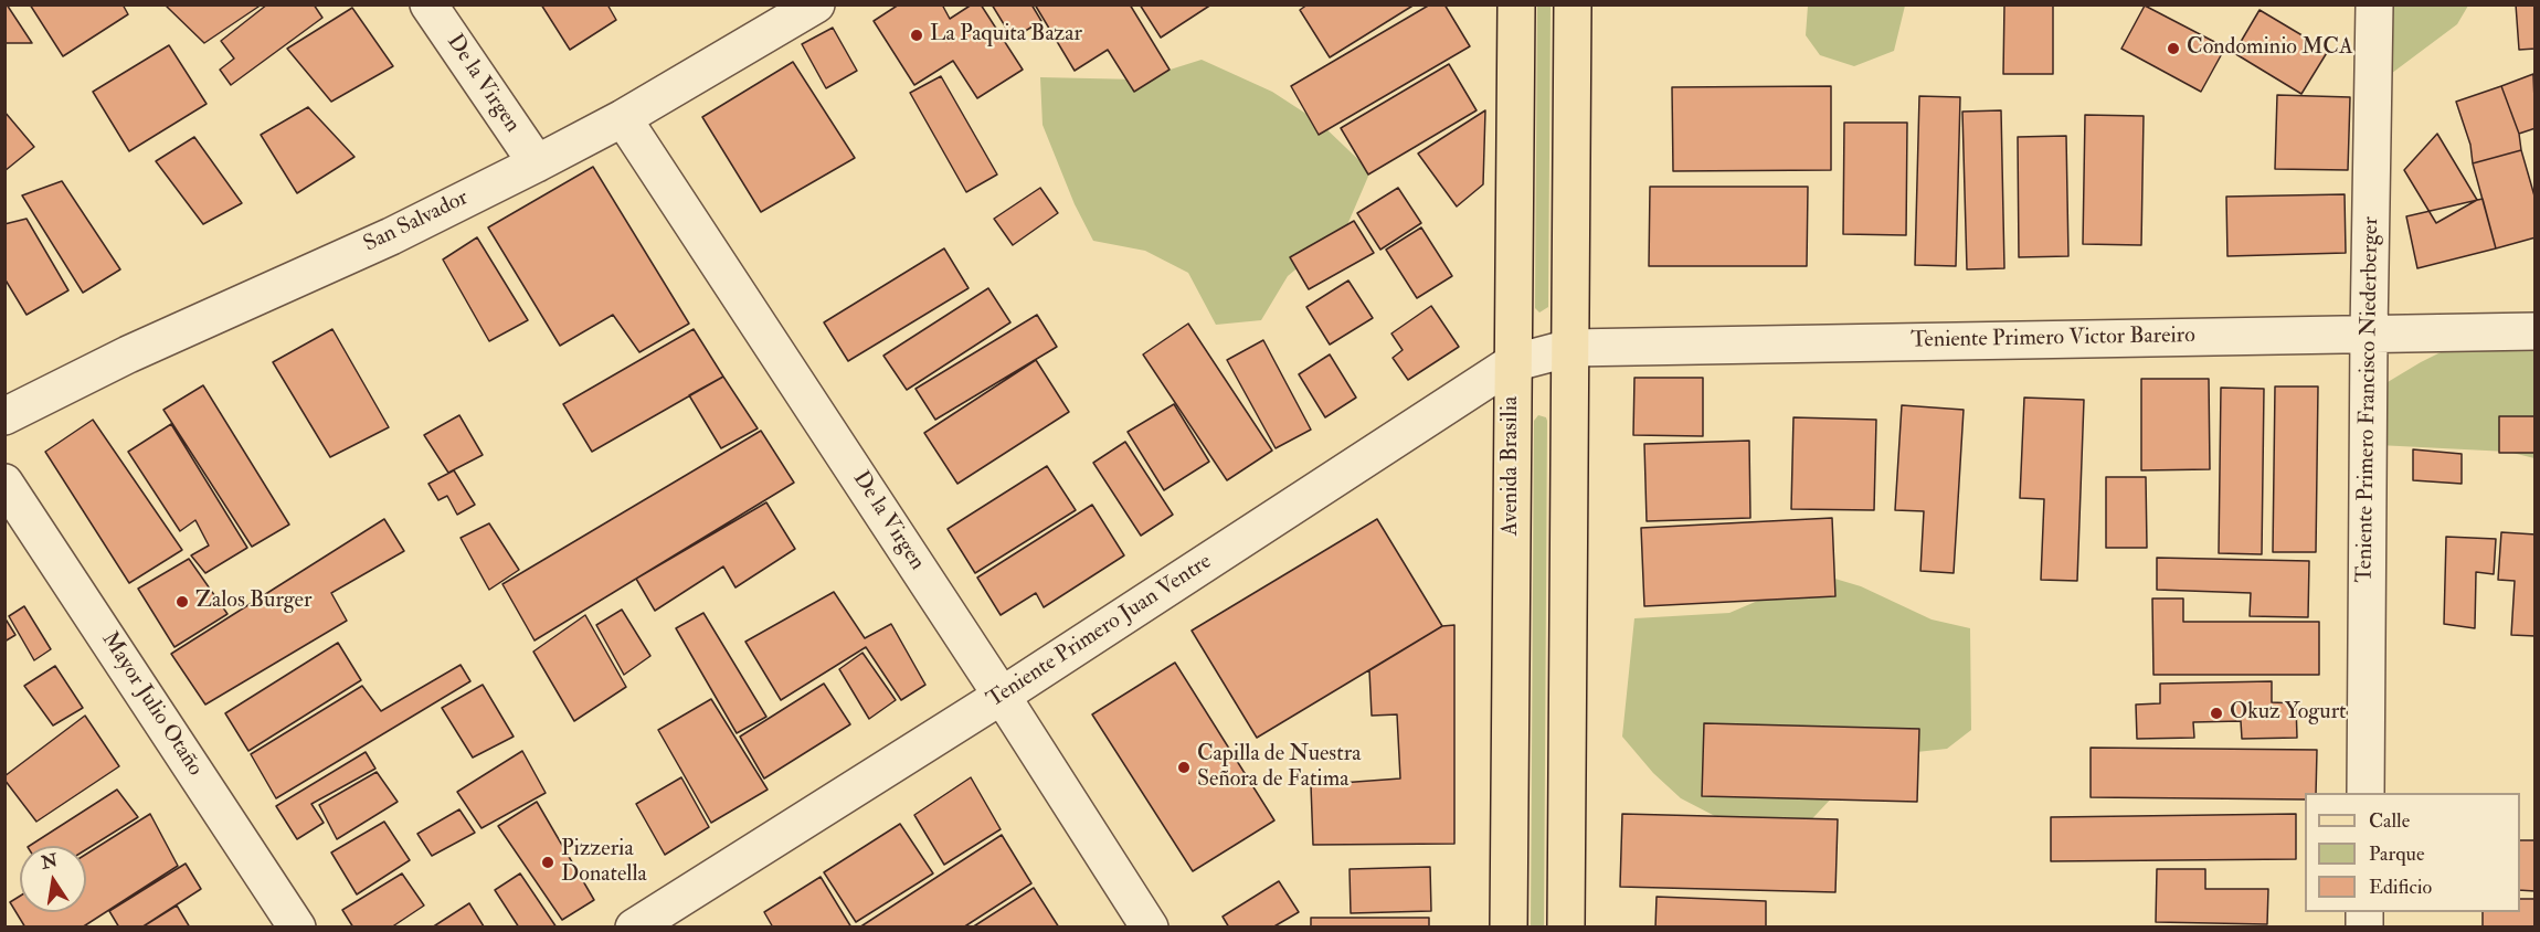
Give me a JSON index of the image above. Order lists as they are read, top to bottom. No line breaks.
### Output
{"streets":{"main road":["Avenida Brasilia"],"street":["De la Virgen","San Salvador","Teniente Primero Victor Bareiro","Teniente Primero Francisco Niederberger","Teniente Primero Juan Ventre","Mayor Julio Otaño"]},"crossings":[["De la Virgen","San Salvador"],["De la Virgen","Teniente Primero Juan Ventre"],["Teniente Primero Victor Bareiro","Teniente Primero Francisco Niederberger"],["Teniente Primero Victor Bareiro","Teniente Primero Juan Ventre"],["Avenida Brasilia","Teniente Primero Juan Ventre"]],"places":["La Paquita Bazar","Condominio MCA","Zalos Burger","Okuz Yogurt","Capilla de Nuestra Señora de Fatima","Pizzeria Donatella"],"legend":["Calle","Parque","Edificio"],"north":"top"}
